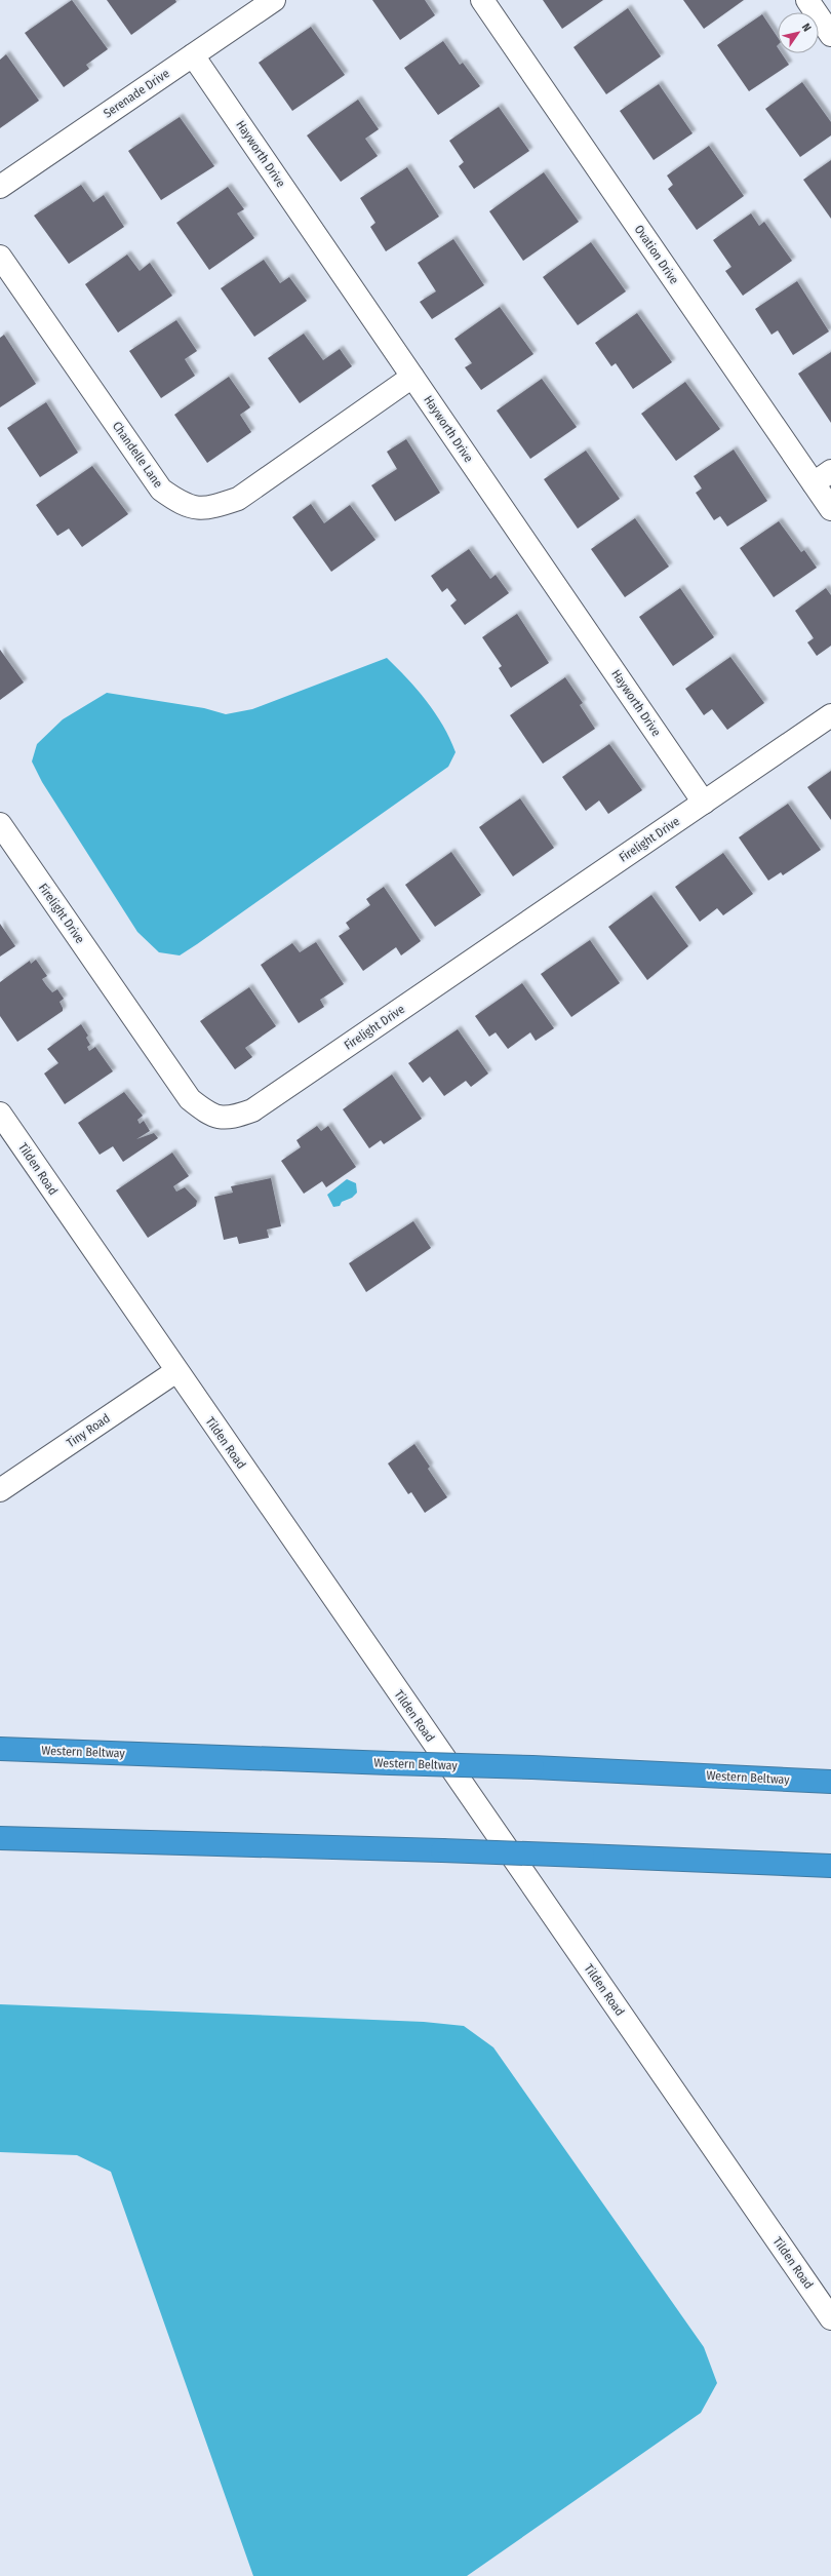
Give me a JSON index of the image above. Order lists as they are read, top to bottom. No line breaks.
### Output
{"streets":{"highway":["Western Beltway"],"street":["Serenade Drive","Hayworth Drive","Ovation Drive","Chandelle Lane","Firelight Drive","Tilden Road","Tiny Road"]},"crossings":[["Serenade Drive","Hayworth Drive"],["Hayworth Drive","Chandelle Lane"],["Hayworth Drive","Firelight Drive"],["Tilden Road","Tiny Road"]],"north":"top right"}
